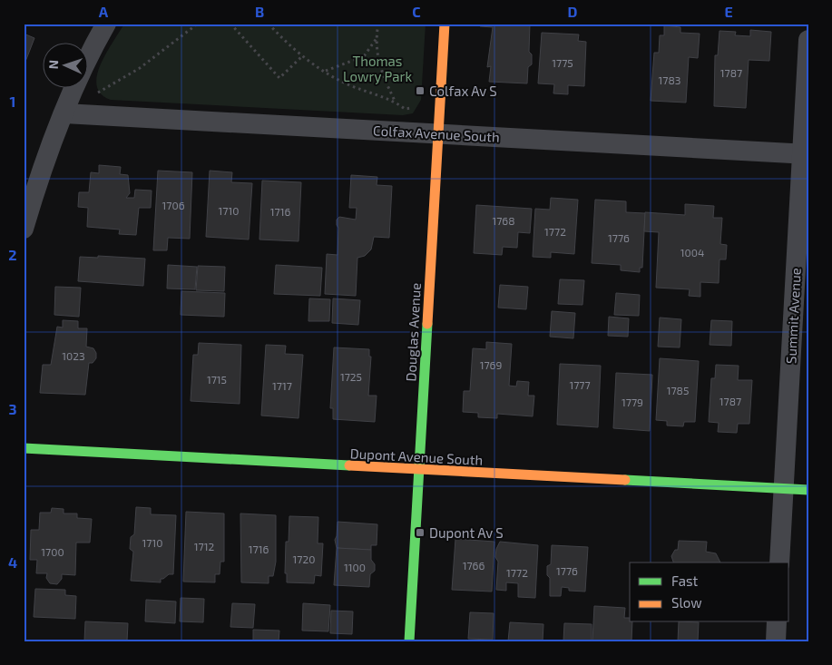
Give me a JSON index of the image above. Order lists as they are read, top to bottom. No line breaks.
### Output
{"streets":{"street":["Colfax Avenue South","Summit Avenue","Douglas Avenue","Dupont Avenue South"]},"crossings":[["Colfax Avenue South","Summit Avenue"],["Colfax Avenue South","Douglas Avenue"],["Summit Avenue","Dupont Avenue South"],["Douglas Avenue","Dupont Avenue South"]],"parks":["Thomas Lowry Park"],"places":{"transit":["Colfax Av S","Dupont Av S"]},"house_numbers":["1775","1787","1783","1706","1710","1716","1768","1772","1776","1004","1023","1769","1725","1715","1777","1717","1785","1787","1779","1710","1712","1716","1700","1720","1766","1100","1776","1772"],"legend":["Fast","Slow"],"north":"left","grid":{"columns":["A","B","C","D","E"],"rows":["1","2","3","4"]}}
